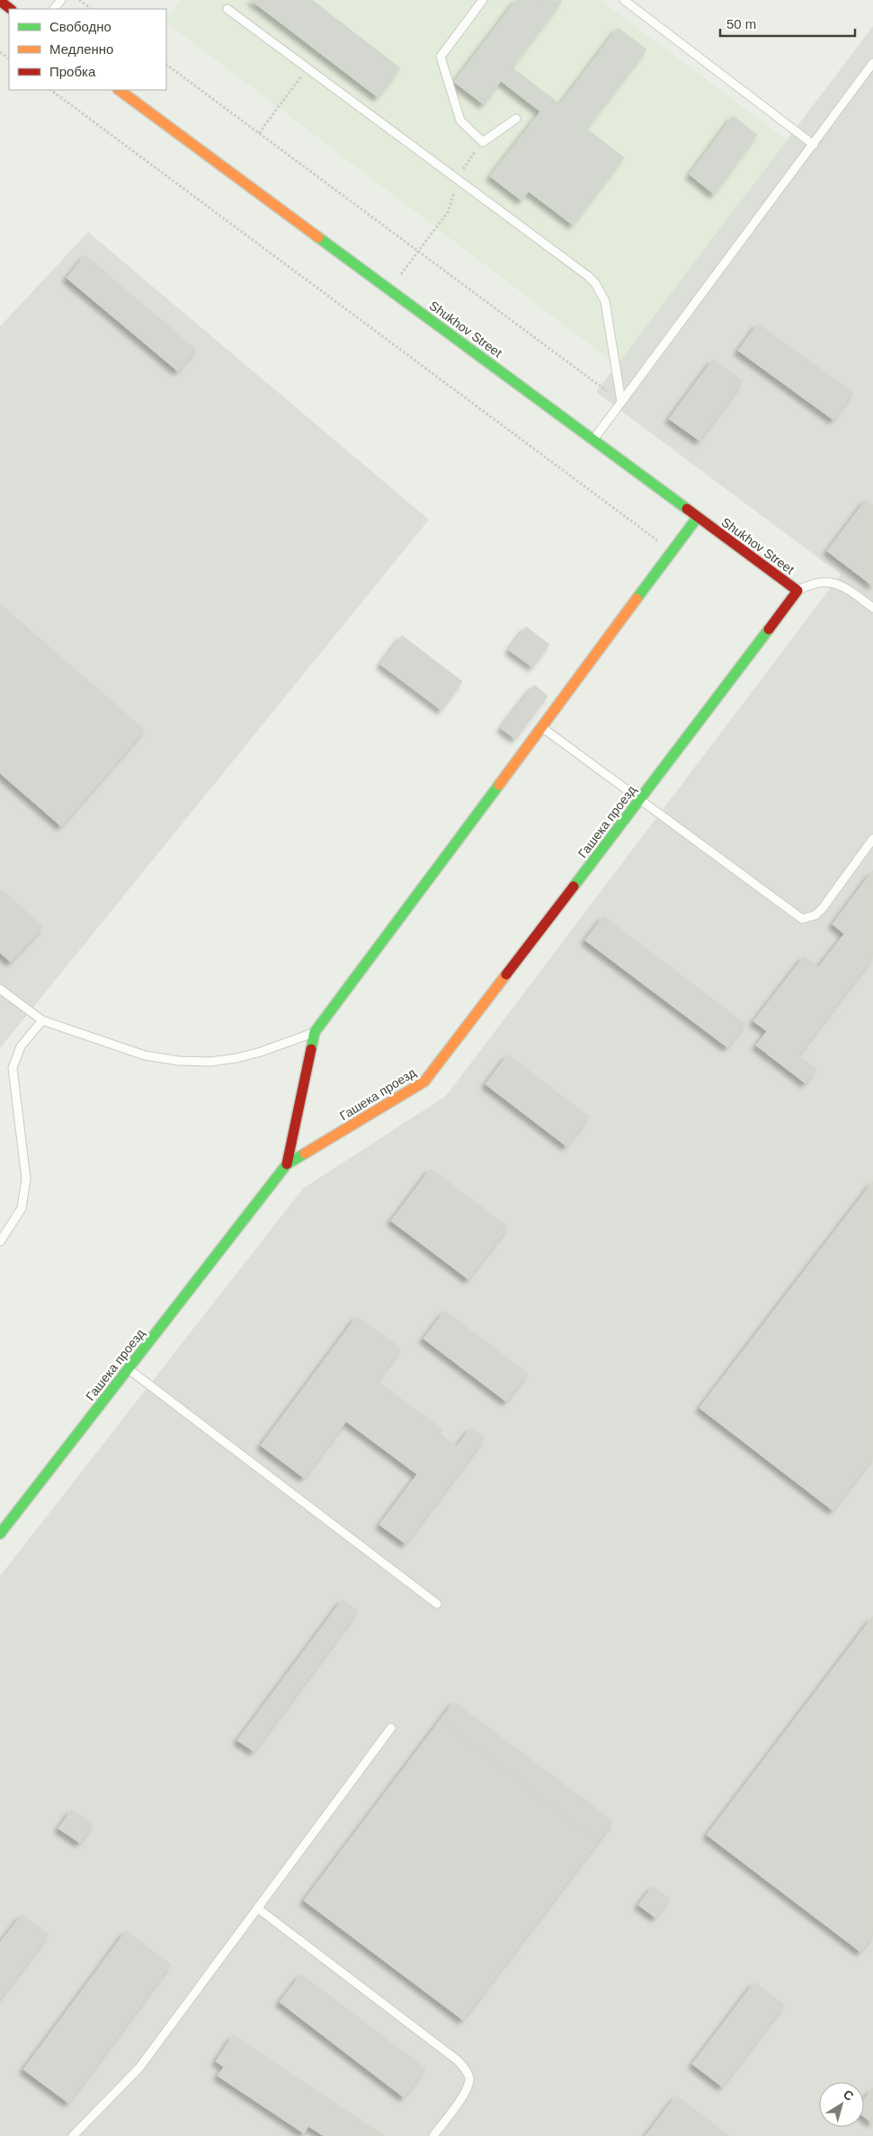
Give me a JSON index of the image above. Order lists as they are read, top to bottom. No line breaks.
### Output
{"streets":{"street":["Shukhov Street","Гашека проезд"]},"crossings":[["Shukhov Street","Гашека проезд"]],"legend":["Свободно","Медленно","Пробка"],"scale_bar":"50 m","north":"top right"}
